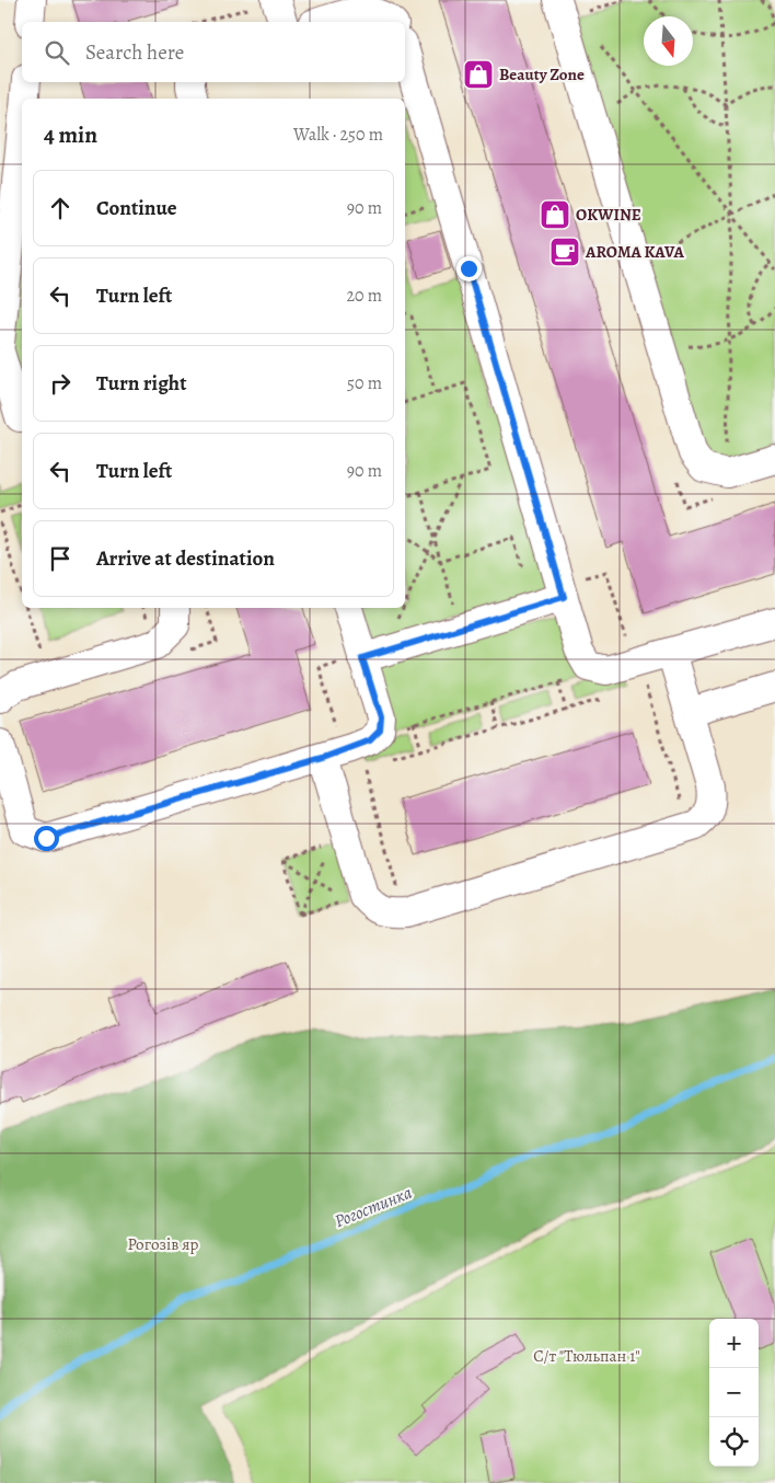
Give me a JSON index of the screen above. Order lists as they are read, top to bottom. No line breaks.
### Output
{"water":["Рогостинка"],"parks":["Рогозів яр","С/т \"Тюльпан 1\""],"places":{"shop":["Beauty Zone","OKWINE"],"cafe":["AROMA KAVA"]},"north":"bottom","page":{"search":"Search here","heading":["4 min","Walk · 250 m"],"list":[["Continue","90 m"],["Turn left","20 m"],["Turn right","50 m"],["Turn left","90 m"],"Arrive at destination"],"map_buttons":["+","−"]}}
